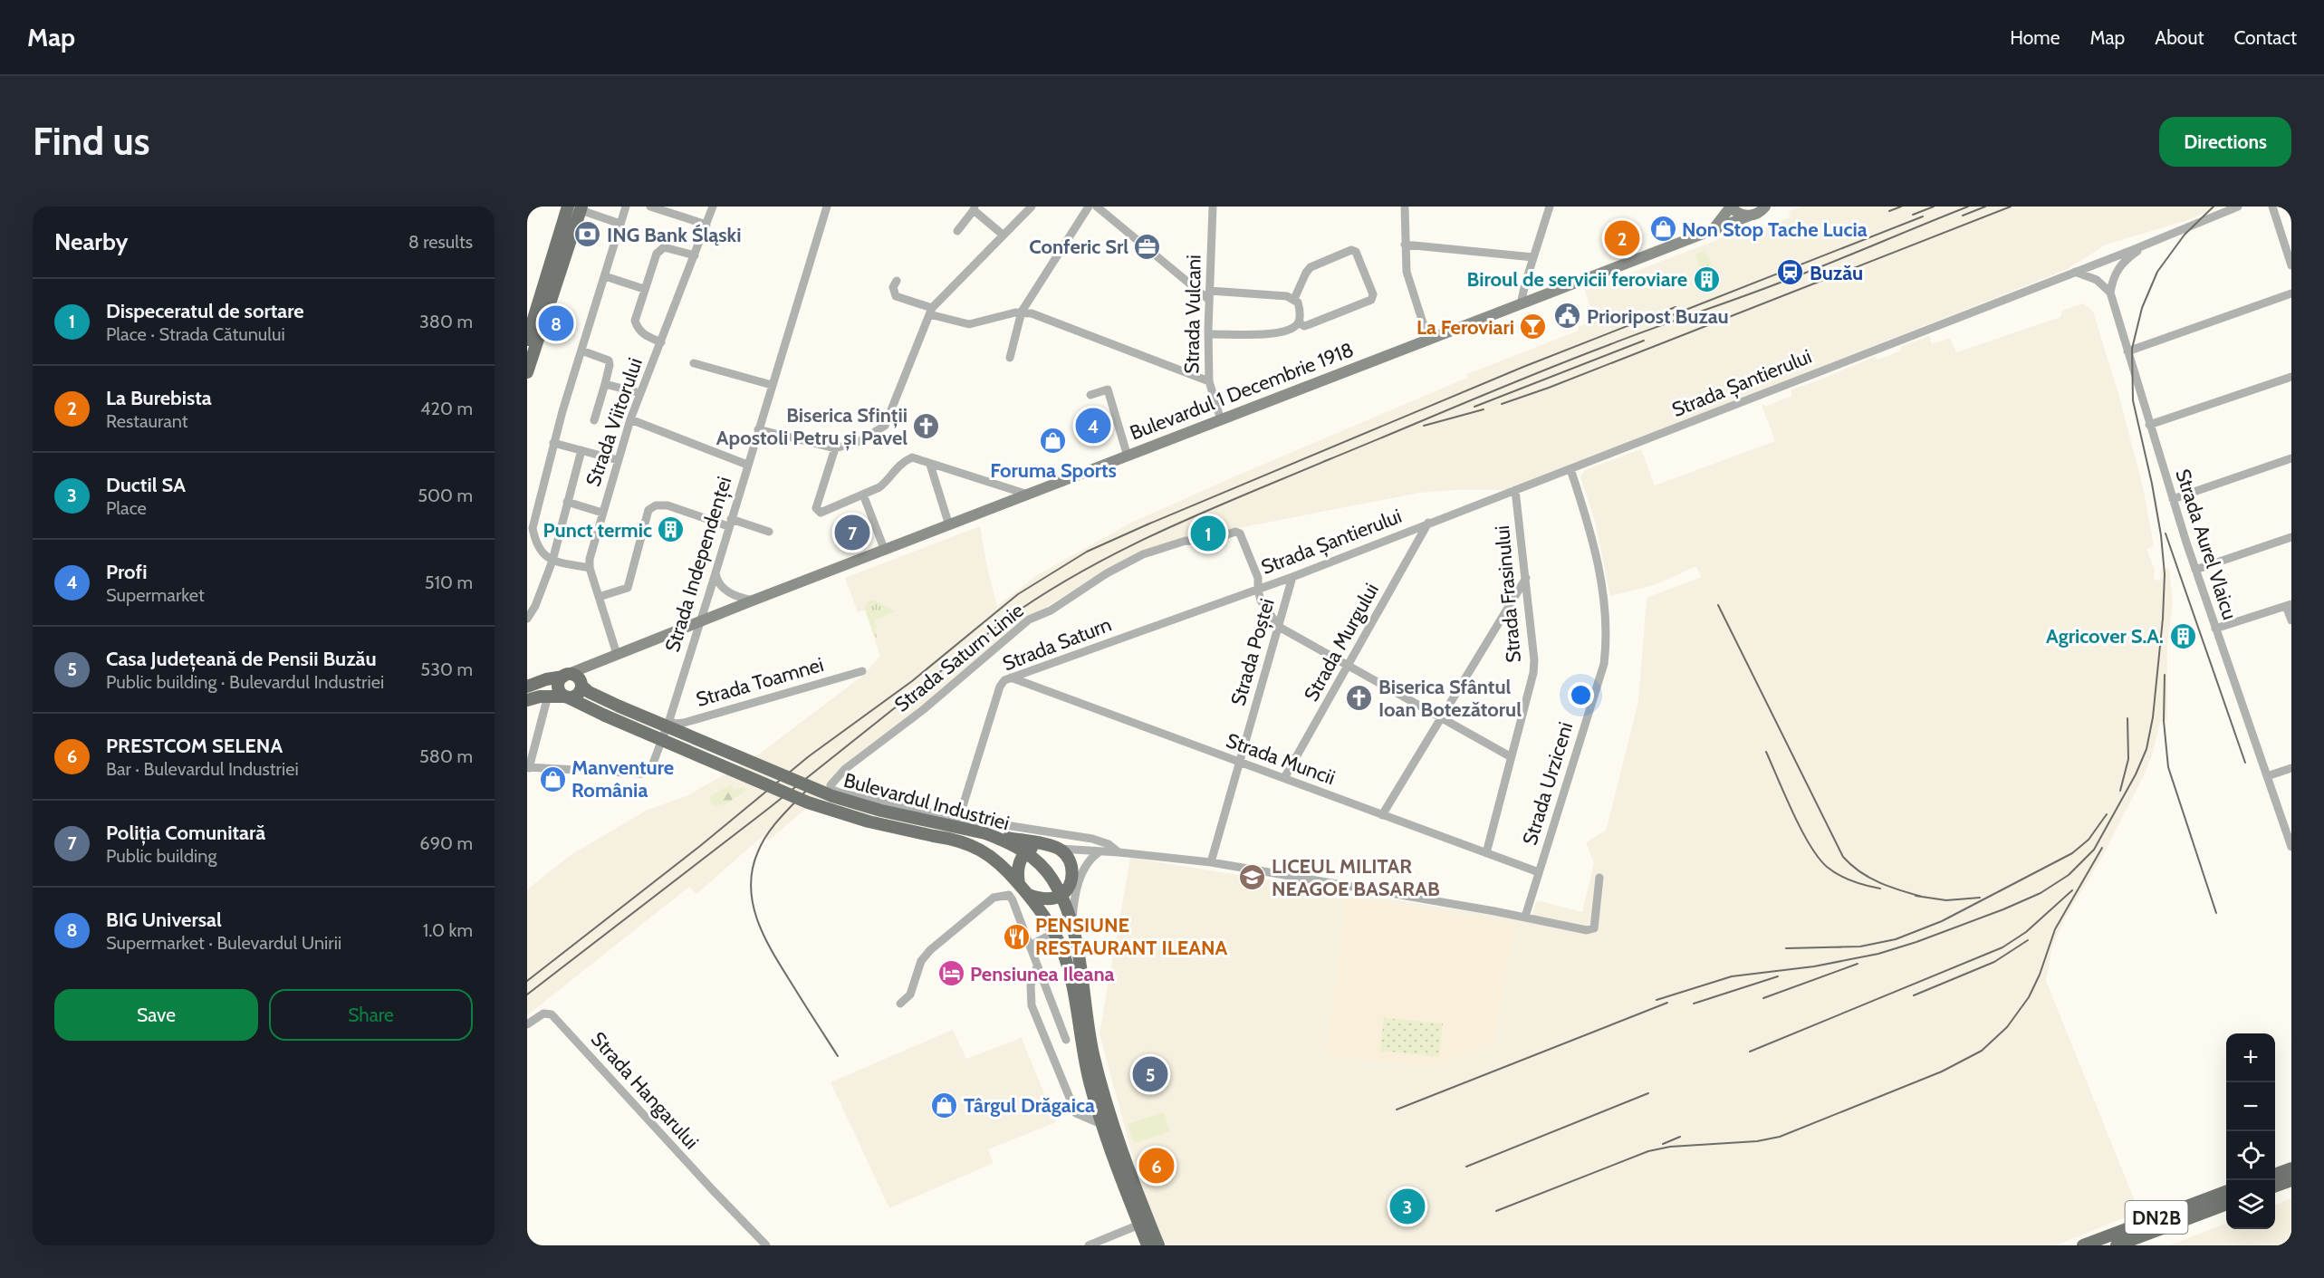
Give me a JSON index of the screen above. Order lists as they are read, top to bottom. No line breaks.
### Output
{"streets":{"main road":["Bulevardul 1 Decembrie 1918","Bulevardul Industriei","DN2B"],"street":["Strada Vulcani","Strada Șantierului","Strada Viitorului","Strada Aurel Vlaicu","Strada Independenței","Strada Frasinului","Strada Murgului","Strada Saturn","Strada Poștei","Strada Saturn Linie","Strada Toamnei","Strada Muncii","Strada Urziceni","Strada Hangarului"]},"crossings":[["Strada Vulcani","Bulevardul 1 Decembrie 1918"],["Strada Șantierului","Strada Frasinului"],["Strada Șantierului","Strada Murgului"],["Strada Șantierului","Strada Saturn"],["Strada Șantierului","Strada Poștei"],["Strada Șantierului","Strada Saturn Linie"],["Strada Șantierului","Strada Urziceni"],["Bulevardul 1 Decembrie 1918","Strada Independenței"],["Bulevardul 1 Decembrie 1918","Bulevardul Industriei"],["Strada Independenței","Strada Toamnei"],["Strada Frasinului","Strada Muncii"],["Strada Murgului","Strada Muncii"],["Strada Saturn","Strada Saturn Linie"],["Strada Saturn","Strada Muncii"],["Strada Poștei","Strada Muncii"],["Strada Muncii","Strada Urziceni"]],"places":{"shop":["Non Stop Tache Lucia","Foruma Sports","Manventure România","Târgul Drăgaica"],"bank":["ING Bank Śląski"],"office":["Conferic Srl"],"station":["Buzău"],"building":["Biroul de servicii feroviare","Punct termic","Agricover S.A."],"public building":["Prioripost Buzau"],"bar":["La Feroviari"],"church":["Biserica Sfinții Apostoli Petru și Pavel","Biserica Sfântul Ioan Botezătorul"],"school or university":["LICEUL MILITAR NEAGOE BASARAB"],"restaurant":["PENSIUNE RESTAURANT ILEANA"],"hotel":["Pensiunea Ileana"]},"page":{"header":"Map","nav":["Home","Map","About","Contact"],"buttons":["Directions",["Save","Share"]],"title":"Find us","heading":["Nearby","8 results"],"pins":["2","8","4","7","1","5","6","3"],"list":[{"mark":"1","name":"Dispeceratul de sortare","note":"Place · Strada Cătunului","value":"380 m"},{"mark":"2","name":"La Burebista","note":"Restaurant","value":"420 m"},{"mark":"3","name":"Ductil SA","note":"Place","value":"500 m"},{"mark":"4","name":"Profi","note":"Supermarket","value":"510 m"},{"mark":"5","name":"Casa Județeană de Pensii Buzău","note":"Public building · Bulevardul Industriei","value":"530 m"},{"mark":"6","name":"PRESTCOM SELENA","note":"Bar · Bulevardul Industriei","value":"580 m"},{"mark":"7","name":"Poliția Comunitară","note":"Public building","value":"690 m"},{"mark":"8","name":"BIG Universal","note":"Supermarket · Bulevardul Unirii","value":"1.0 km"}],"map_buttons":["+","−"]}}
